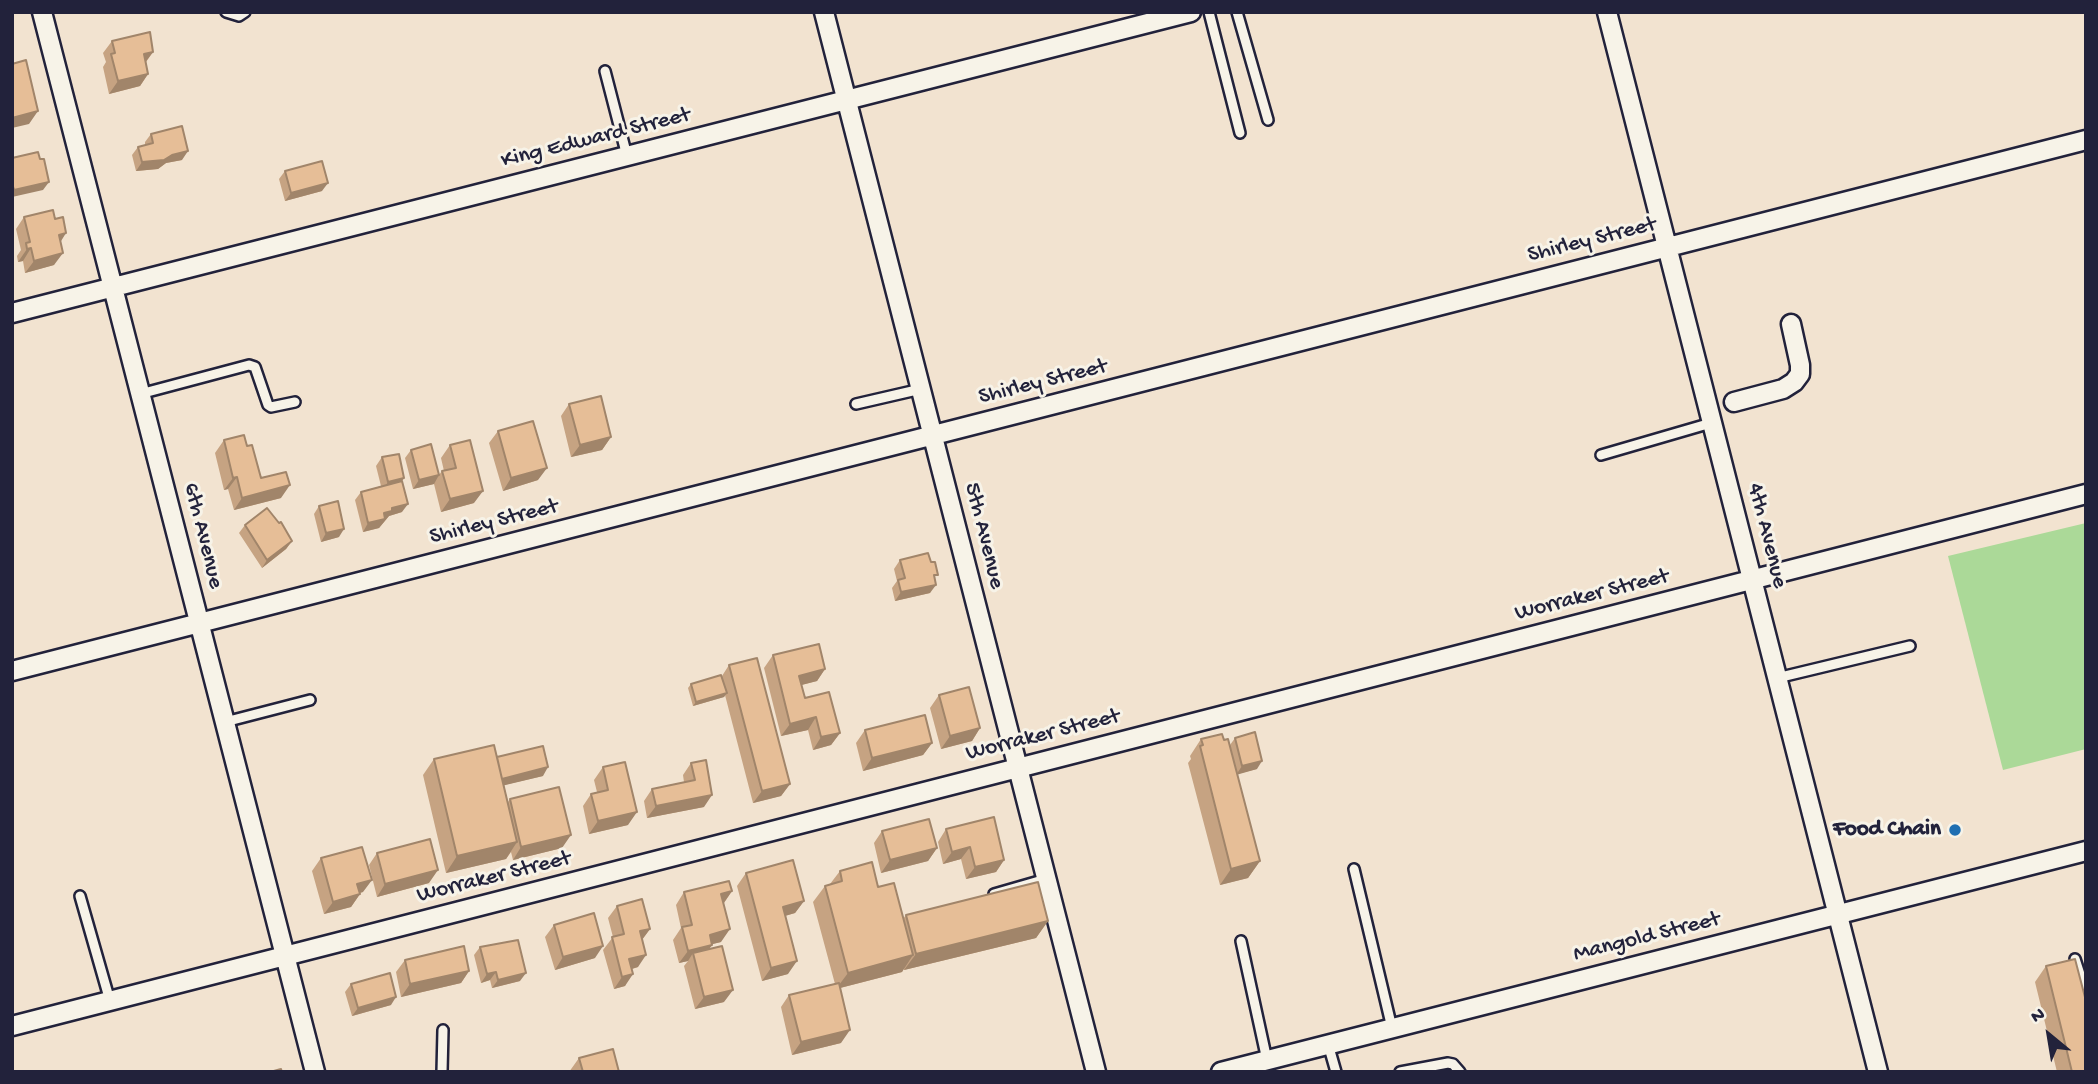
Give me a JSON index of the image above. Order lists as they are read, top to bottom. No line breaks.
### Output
{"streets":{"street":["King Edward Street","Shirley Street","6th Avenue","5th Avenue","4th Avenue","Worraker Street","Mangold Street"]},"crossings":[["King Edward Street","6th Avenue"],["King Edward Street","5th Avenue"],["Shirley Street","6th Avenue"],["Shirley Street","5th Avenue"],["Shirley Street","4th Avenue"],["6th Avenue","Worraker Street"],["5th Avenue","Worraker Street"],["4th Avenue","Worraker Street"],["4th Avenue","Mangold Street"]],"places":["Food Chain"],"north":"top left"}
